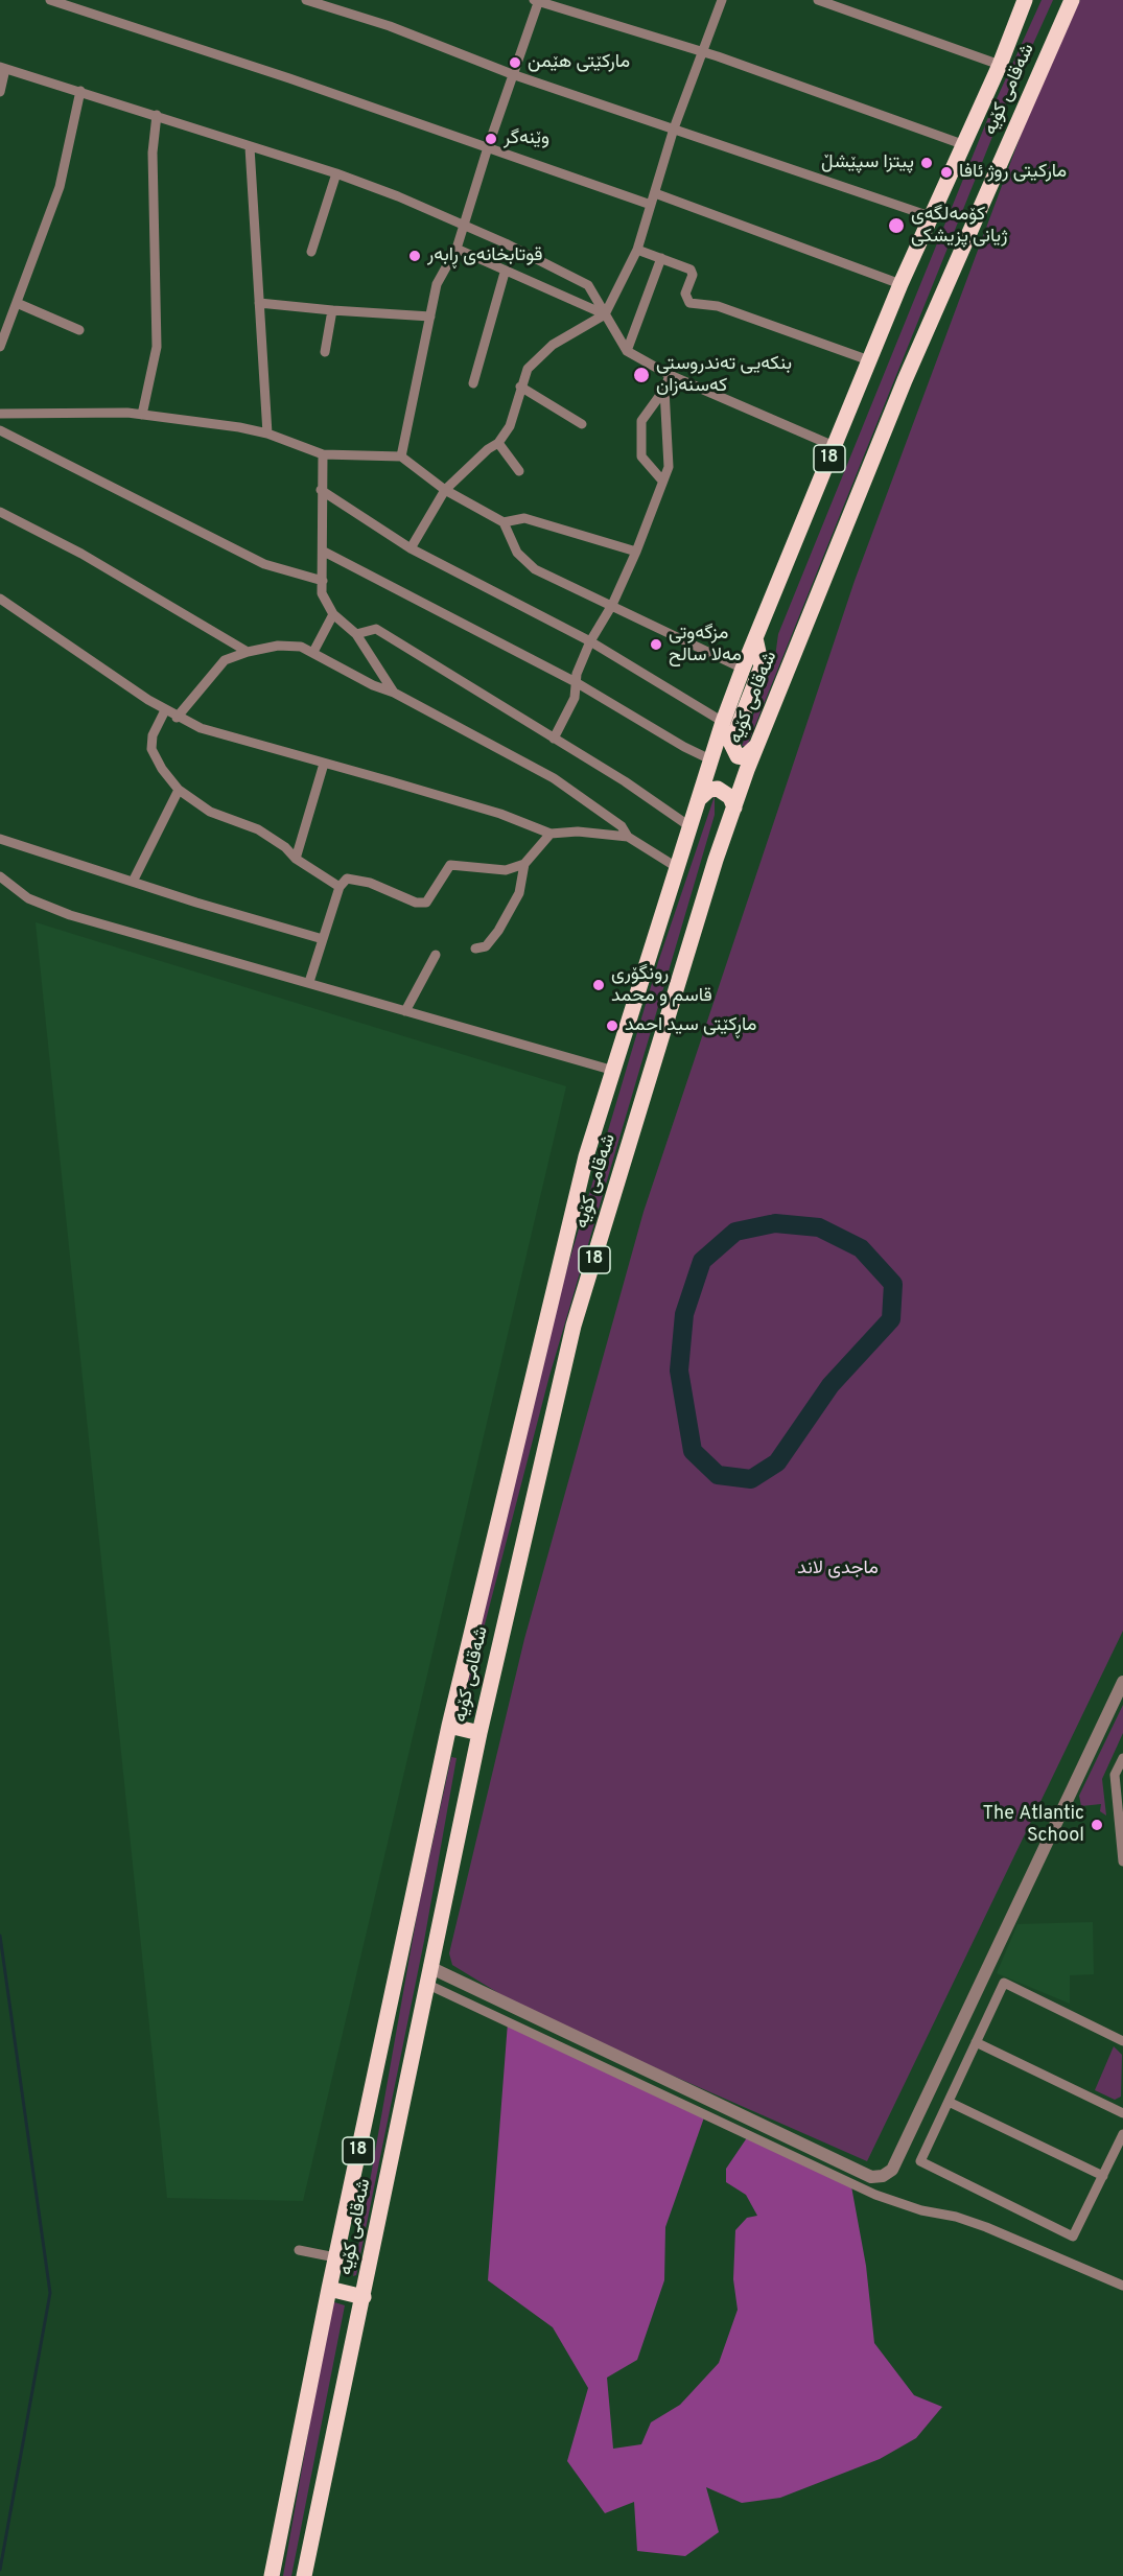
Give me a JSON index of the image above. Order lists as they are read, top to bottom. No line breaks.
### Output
{"streets":{"highway":["شەقامی کۆیە","18"]},"parks":["ماجدی لاند"],"places":["مارکێتی هێمن","وێنەگر","پیتزا سپێشڵ","ماركيتى روژ ئافا","کۆمەلگەی ژیانی پزیشکی","قوتابخانەی ڕابەر","بنکەیی تەندروستی کەسنەزان","مزگەوتی مەلا سالح","رونگۆری قاسم و محمد","ماڕکێتی سید احمد","The Atlantic School"]}
